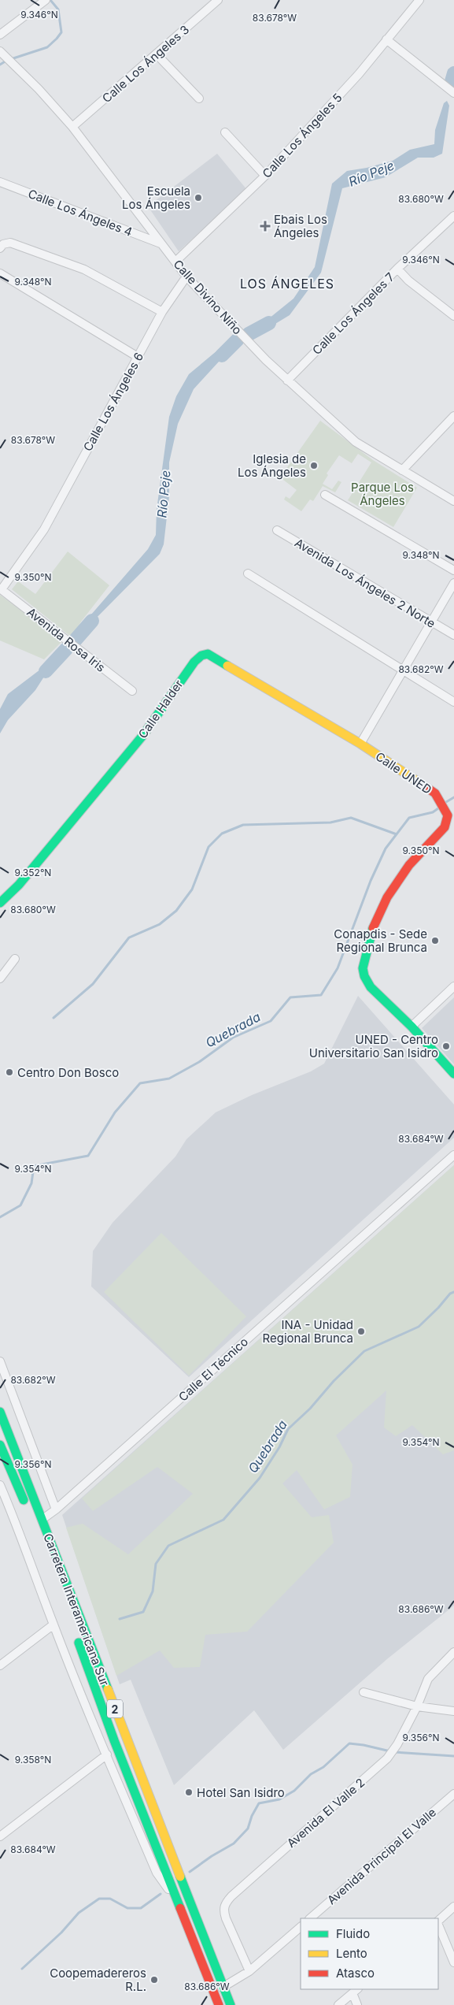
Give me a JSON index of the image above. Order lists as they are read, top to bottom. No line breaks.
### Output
{"streets":{"main road":["Calle Halder","Calle UNED","Carretera Interamericana Sur","2"],"street":["Calle Los Ángeles 3","Calle Los Ángeles 5","Calle Los Ángeles 4","Calle Divino Niño","Calle Los Ángeles 7","Calle Los Ángeles 6","Avenida Los Ángeles 2 Norte","Avenida Rosa Iris","Calle El Técnico","Avenida El Valle 2","Avenida Principal El Valle"]},"crossings":[["Calle Los Ángeles 3","Calle Divino Niño"],["Calle Los Ángeles 5","Calle Divino Niño"],["Calle Los Ángeles 4","Calle Divino Niño"],["Calle Divino Niño","Calle Los Ángeles 7"],["Calle Divino Niño","Calle Los Ángeles 6"],["Calle Los Ángeles 6","Avenida Rosa Iris"],["Calle Halder","Calle UNED"],["Calle El Técnico","Carretera Interamericana Sur"]],"districts":["LOS ÁNGELES"],"water":["Río Peje","Quebrada"],"parks":["Parque Los Ángeles"],"places":{"other":["Escuela Los Ángeles","Iglesia de Los Ángeles","Conapdis - Sede Regional Brunca","UNED - Centro Universitario San Isidro","Centro Don Bosco","INA - Unidad Regional Brunca","Hotel San Isidro","Coopemadereros R.L."],"health":["Ebais Los Ángeles"]},"legend":["Fluido","Lento","Atasco"],"coordinates":["9.346°N","83.678°W","83.680°W","9.348°N","9.350°N","83.682°W","9.352°N","83.684°W","9.354°N","9.356°N","83.686°W","9.358°N"]}
